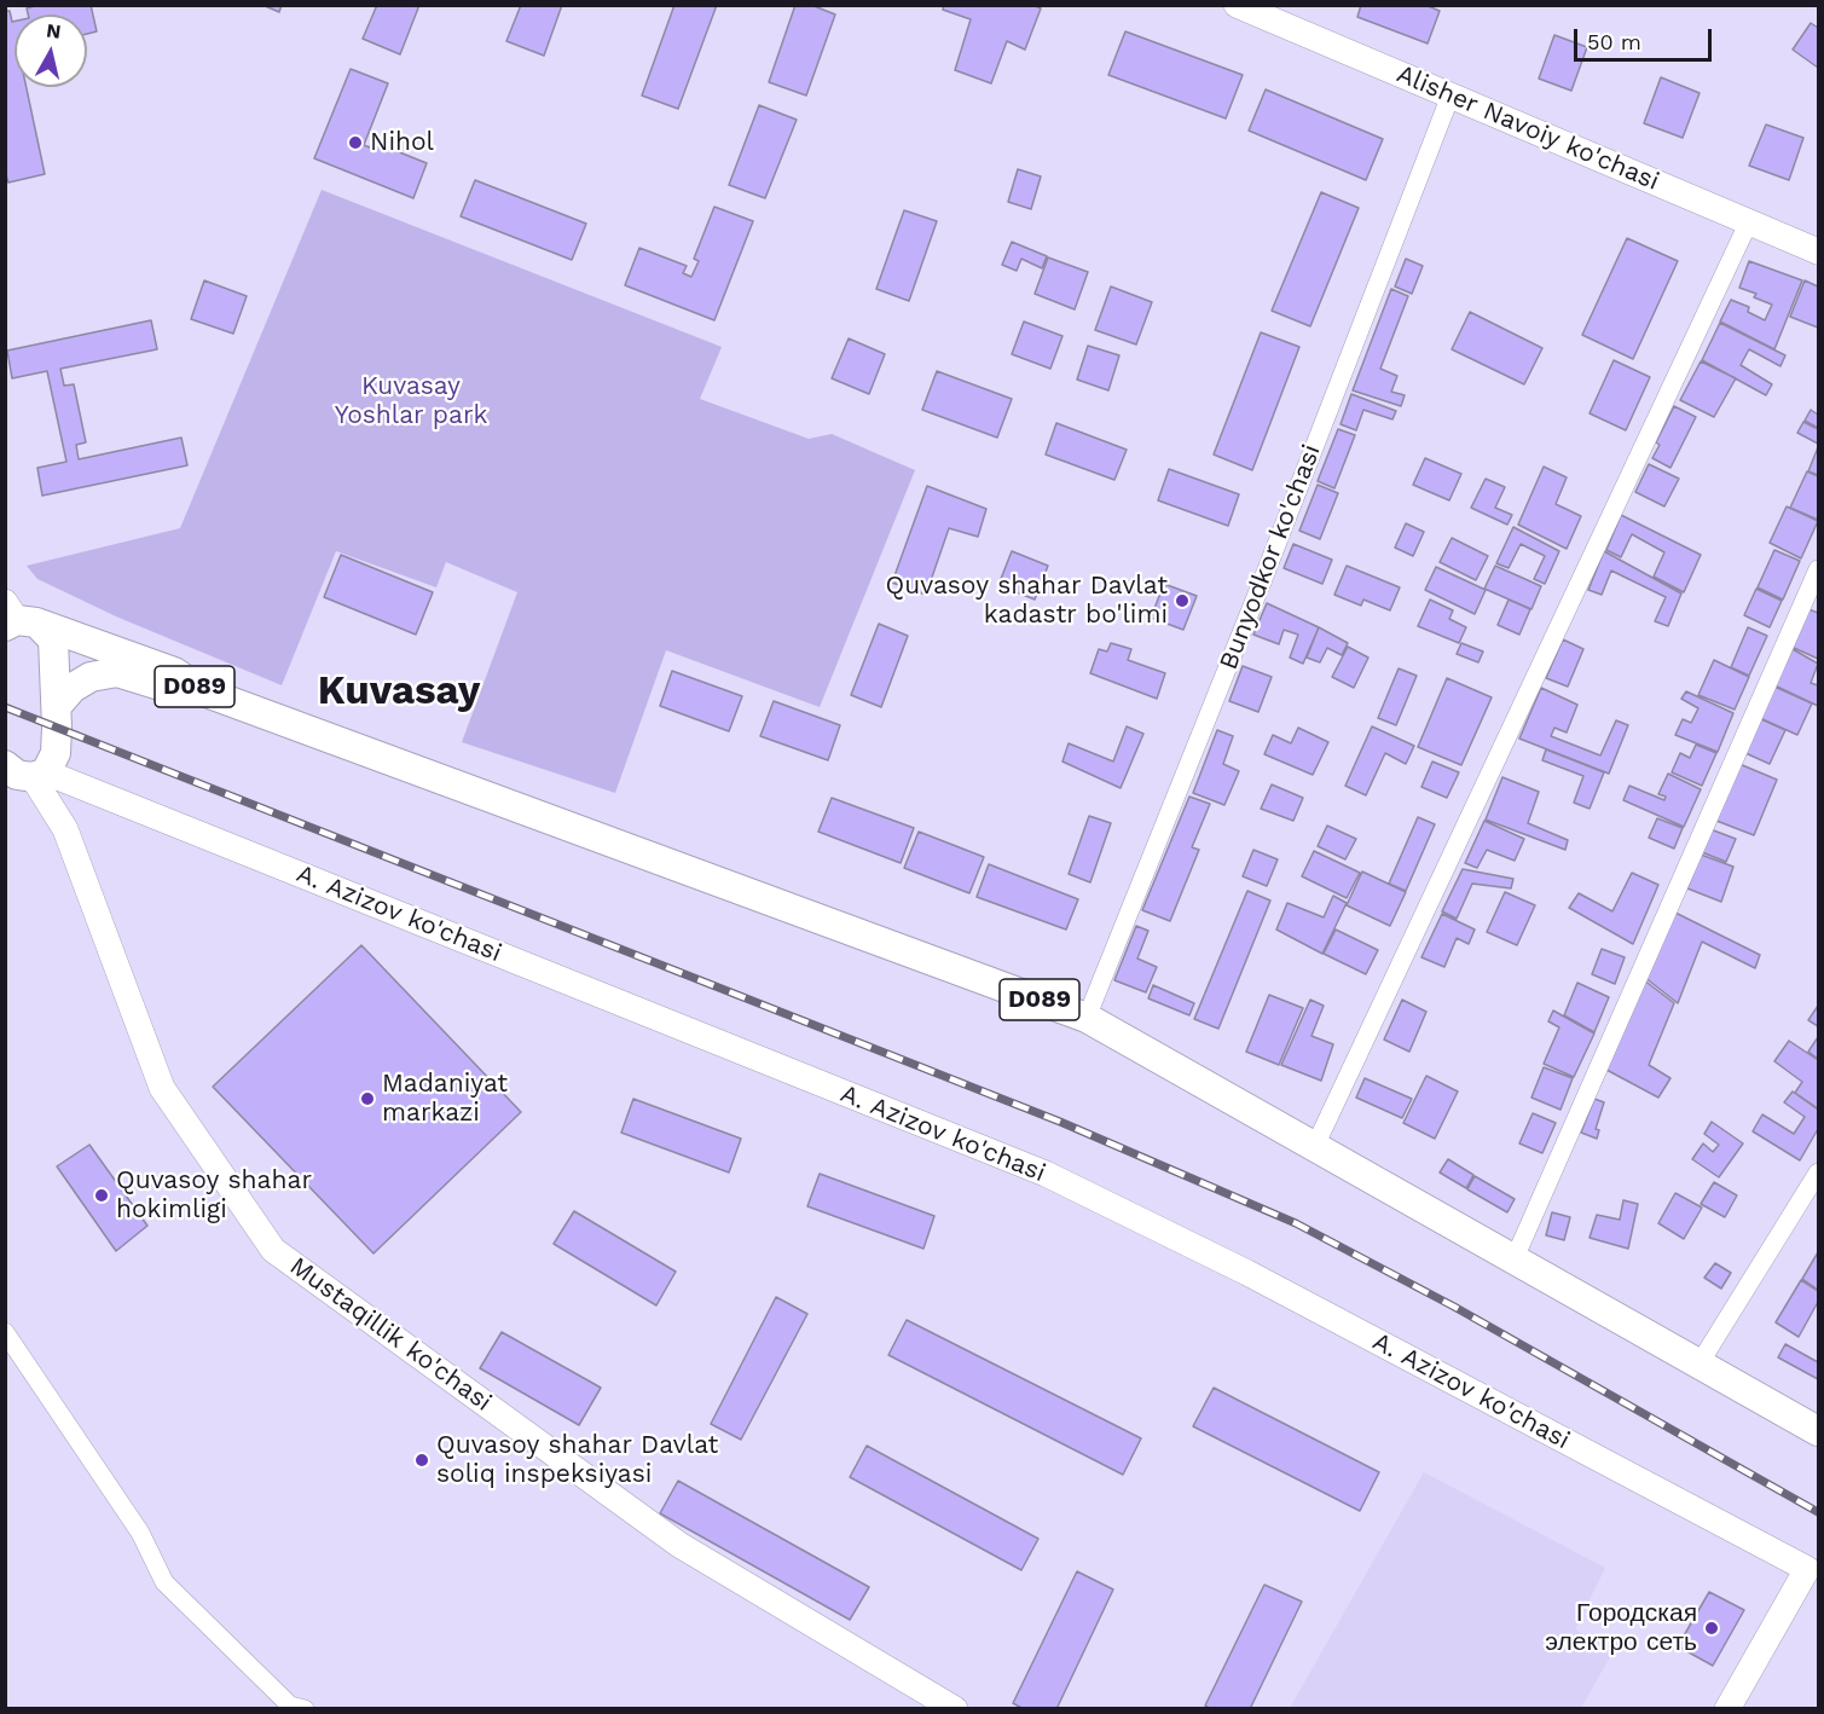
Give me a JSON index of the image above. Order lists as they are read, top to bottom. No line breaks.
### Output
{"streets":{"main road":["D089"],"street":["Alisher Navoiy ko'chasi","Bunyodkor ko'chasi","A. Azizov ko'chasi","Mustaqillik ko'chasi"]},"crossings":[["Alisher Navoiy ko'chasi","Bunyodkor ko'chasi"],["Bunyodkor ko'chasi","D089"],["D089","A. Azizov ko'chasi"],["D089","Mustaqillik ko'chasi"],["A. Azizov ko'chasi","Mustaqillik ko'chasi"]],"districts":["Kuvasay"],"parks":["Kuvasay Yoshlar park"],"places":["Nihol","Quvasoy shahar Davlat kadastr bo'limi","Madaniyat markazi","Quvasoy shahar hokimligi","Quvasoy shahar Davlat soliq inspeksiyasi","Городская электро сеть"],"scale_bar":"50 m","north":"top"}
